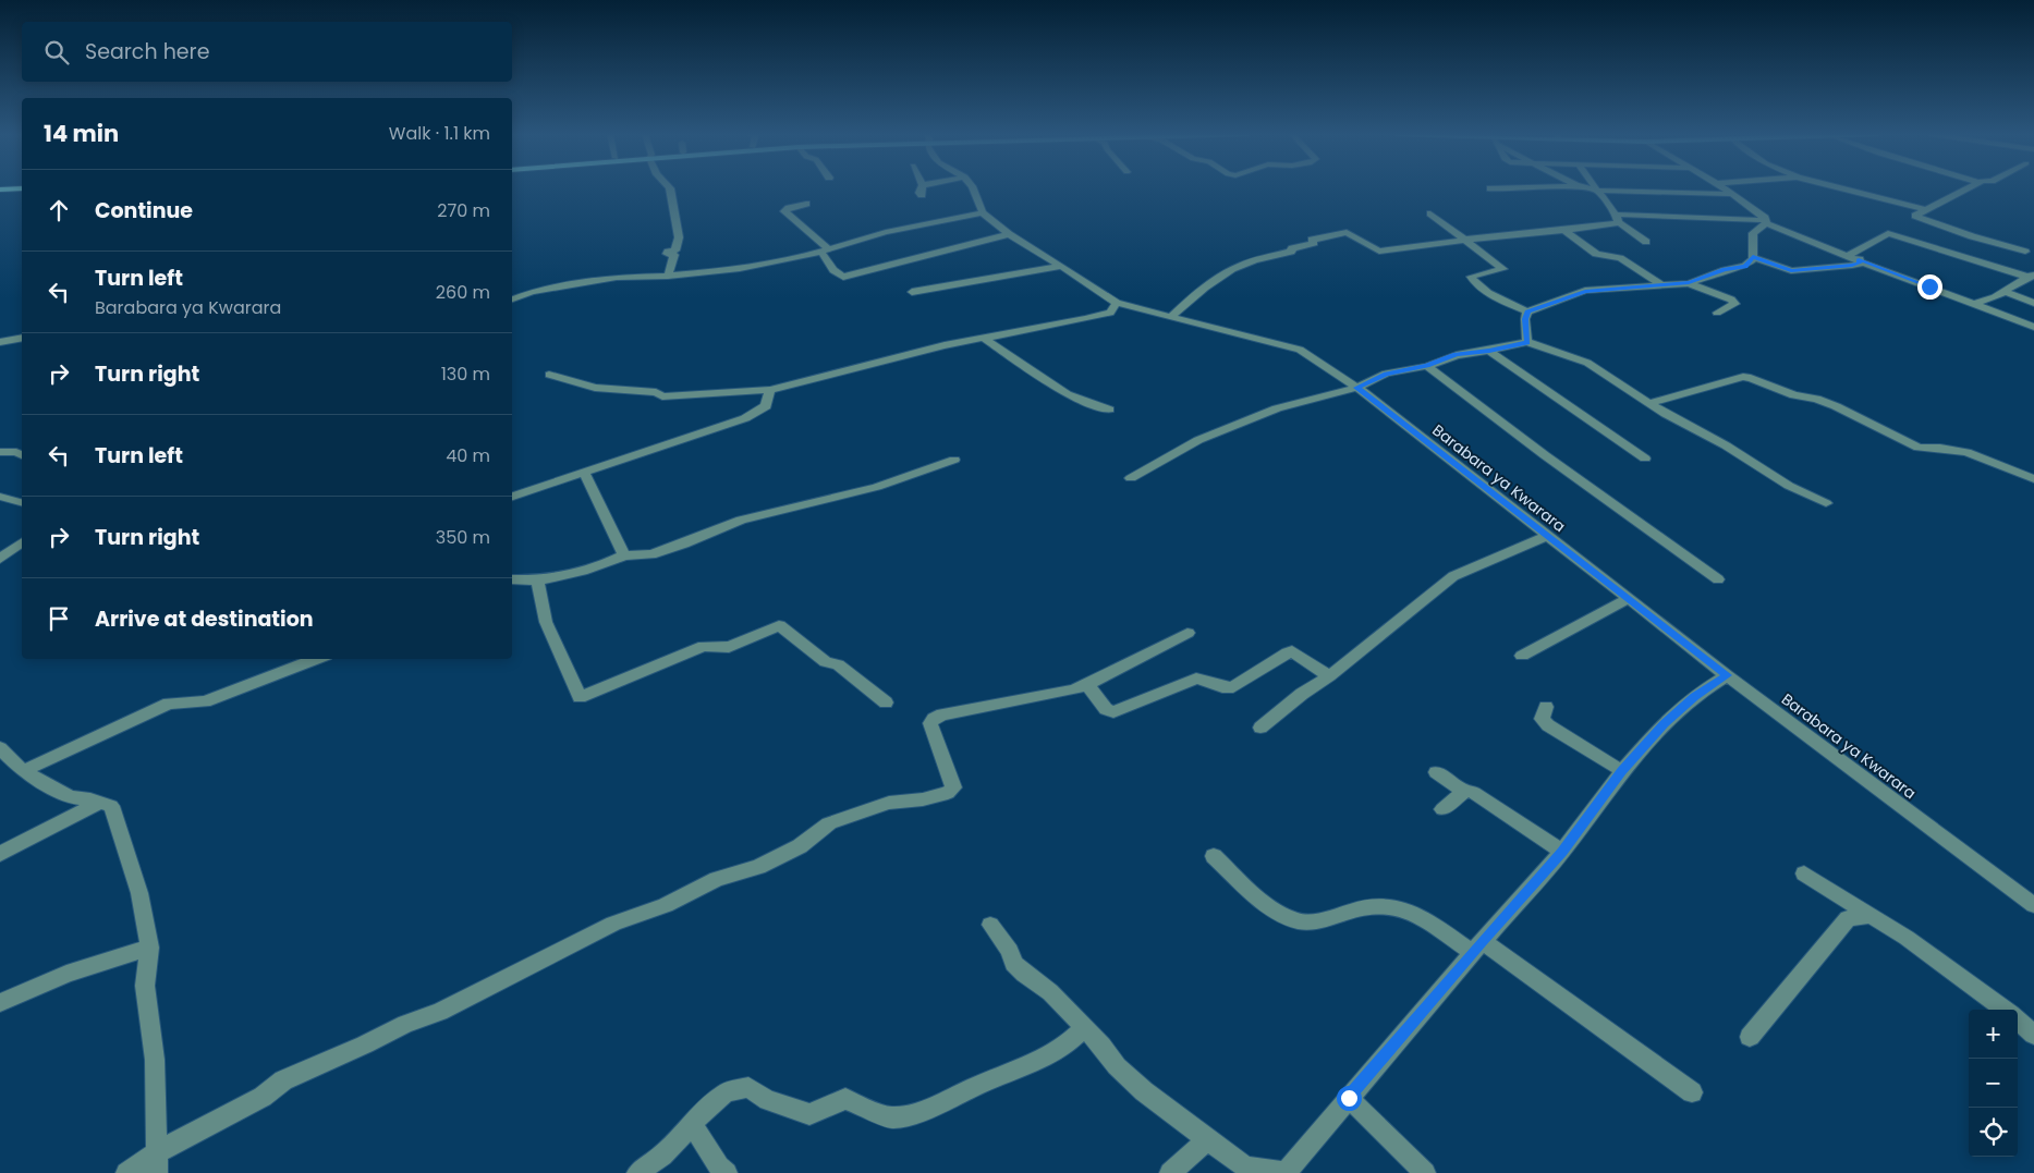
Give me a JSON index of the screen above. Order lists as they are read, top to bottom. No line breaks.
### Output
{"streets":{"street":["Barabara ya Kwarara"]},"page":{"search":"Search here","heading":["14 min","Walk · 1.1 km"],"list":[["Continue","270 m"],["Turn left","Barabara ya Kwarara","260 m"],["Turn right","130 m"],["Turn left","40 m"],["Turn right","350 m"],"Arrive at destination"],"map_buttons":["+","−"]}}
